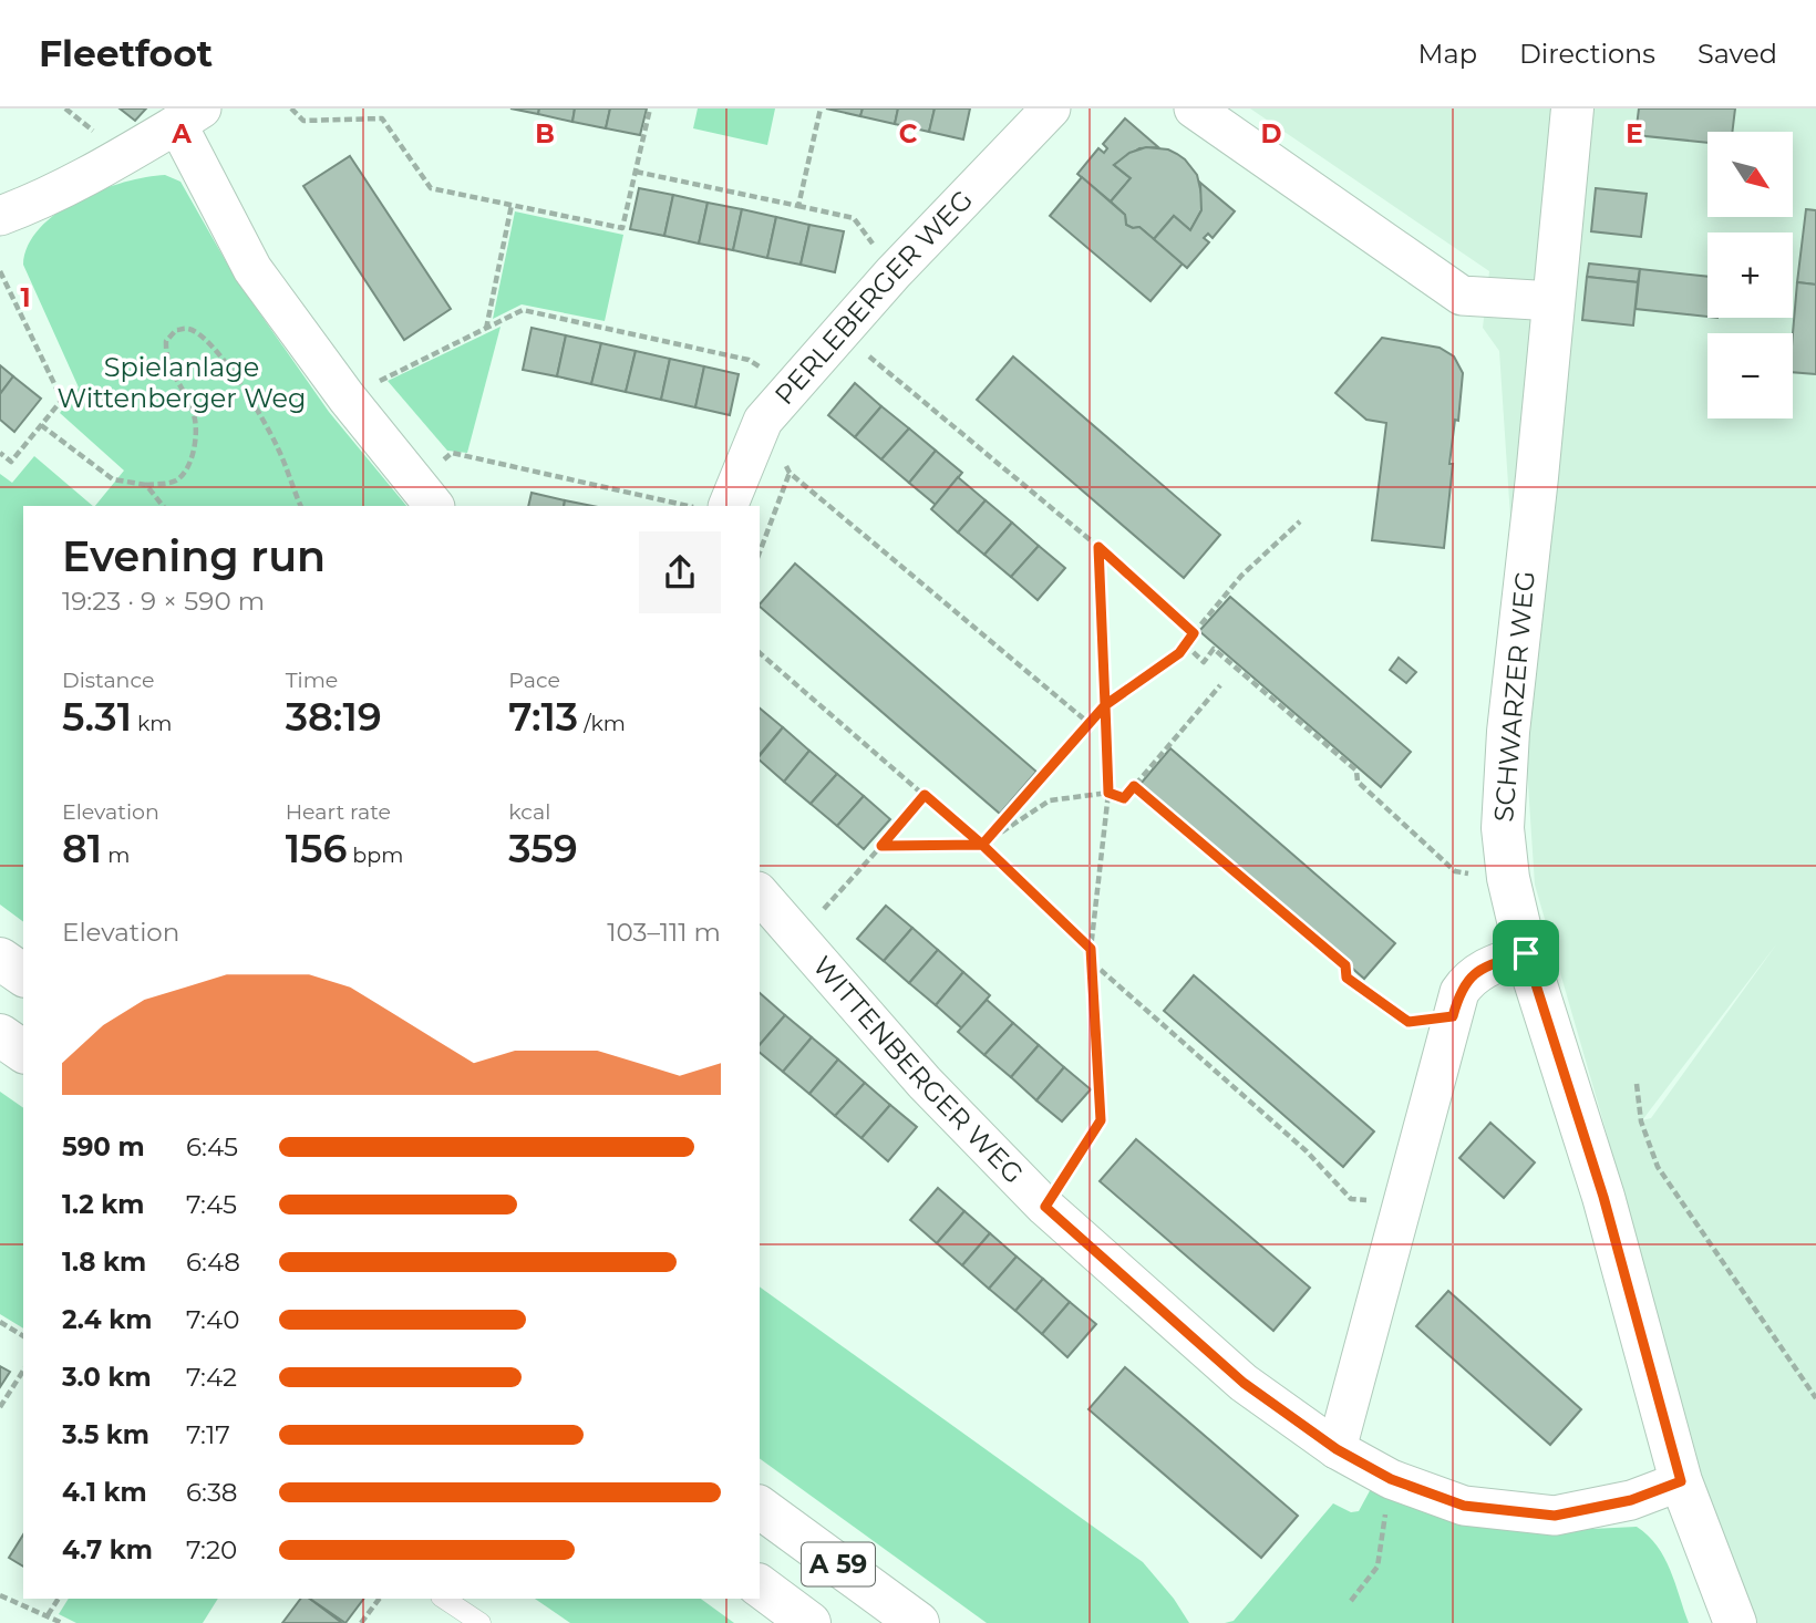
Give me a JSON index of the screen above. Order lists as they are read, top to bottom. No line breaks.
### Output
{"streets":{"main road":["SCHWARZER WEG","A 59"],"street":["PERLEBERGER WEG","WITTENBERGER WEG"]},"crossings":[["SCHWARZER WEG","WITTENBERGER WEG"]],"parks":["Spielanlage Wittenberger Weg"],"north":"bottom right","page":{"header":"Fleetfoot","nav":["Map","Directions","Saved"],"map_buttons":["+","−"],"heading":["Evening run","19:23 · 9 × 590 m"],"stats":[["Distance","5.31 km"],["Time","38:19"],["Pace","7:13 /km"],["Elevation","81 m"],["Heart rate","156 bpm"],["kcal","359"]],"chart":["Elevation","103–111 m"],"list":[{"name":"590 m","note":"6:45"},{"name":"1.2 km","note":"7:45"},{"name":"1.8 km","note":"6:48"},{"name":"2.4 km","note":"7:40"},{"name":"3.0 km","note":"7:42"},{"name":"3.5 km","note":"7:17"},{"name":"4.1 km","note":"6:38"},{"name":"4.7 km","note":"7:20"}]},"grid":{"columns":["A","B","C","D","E"],"rows":["1"]}}
